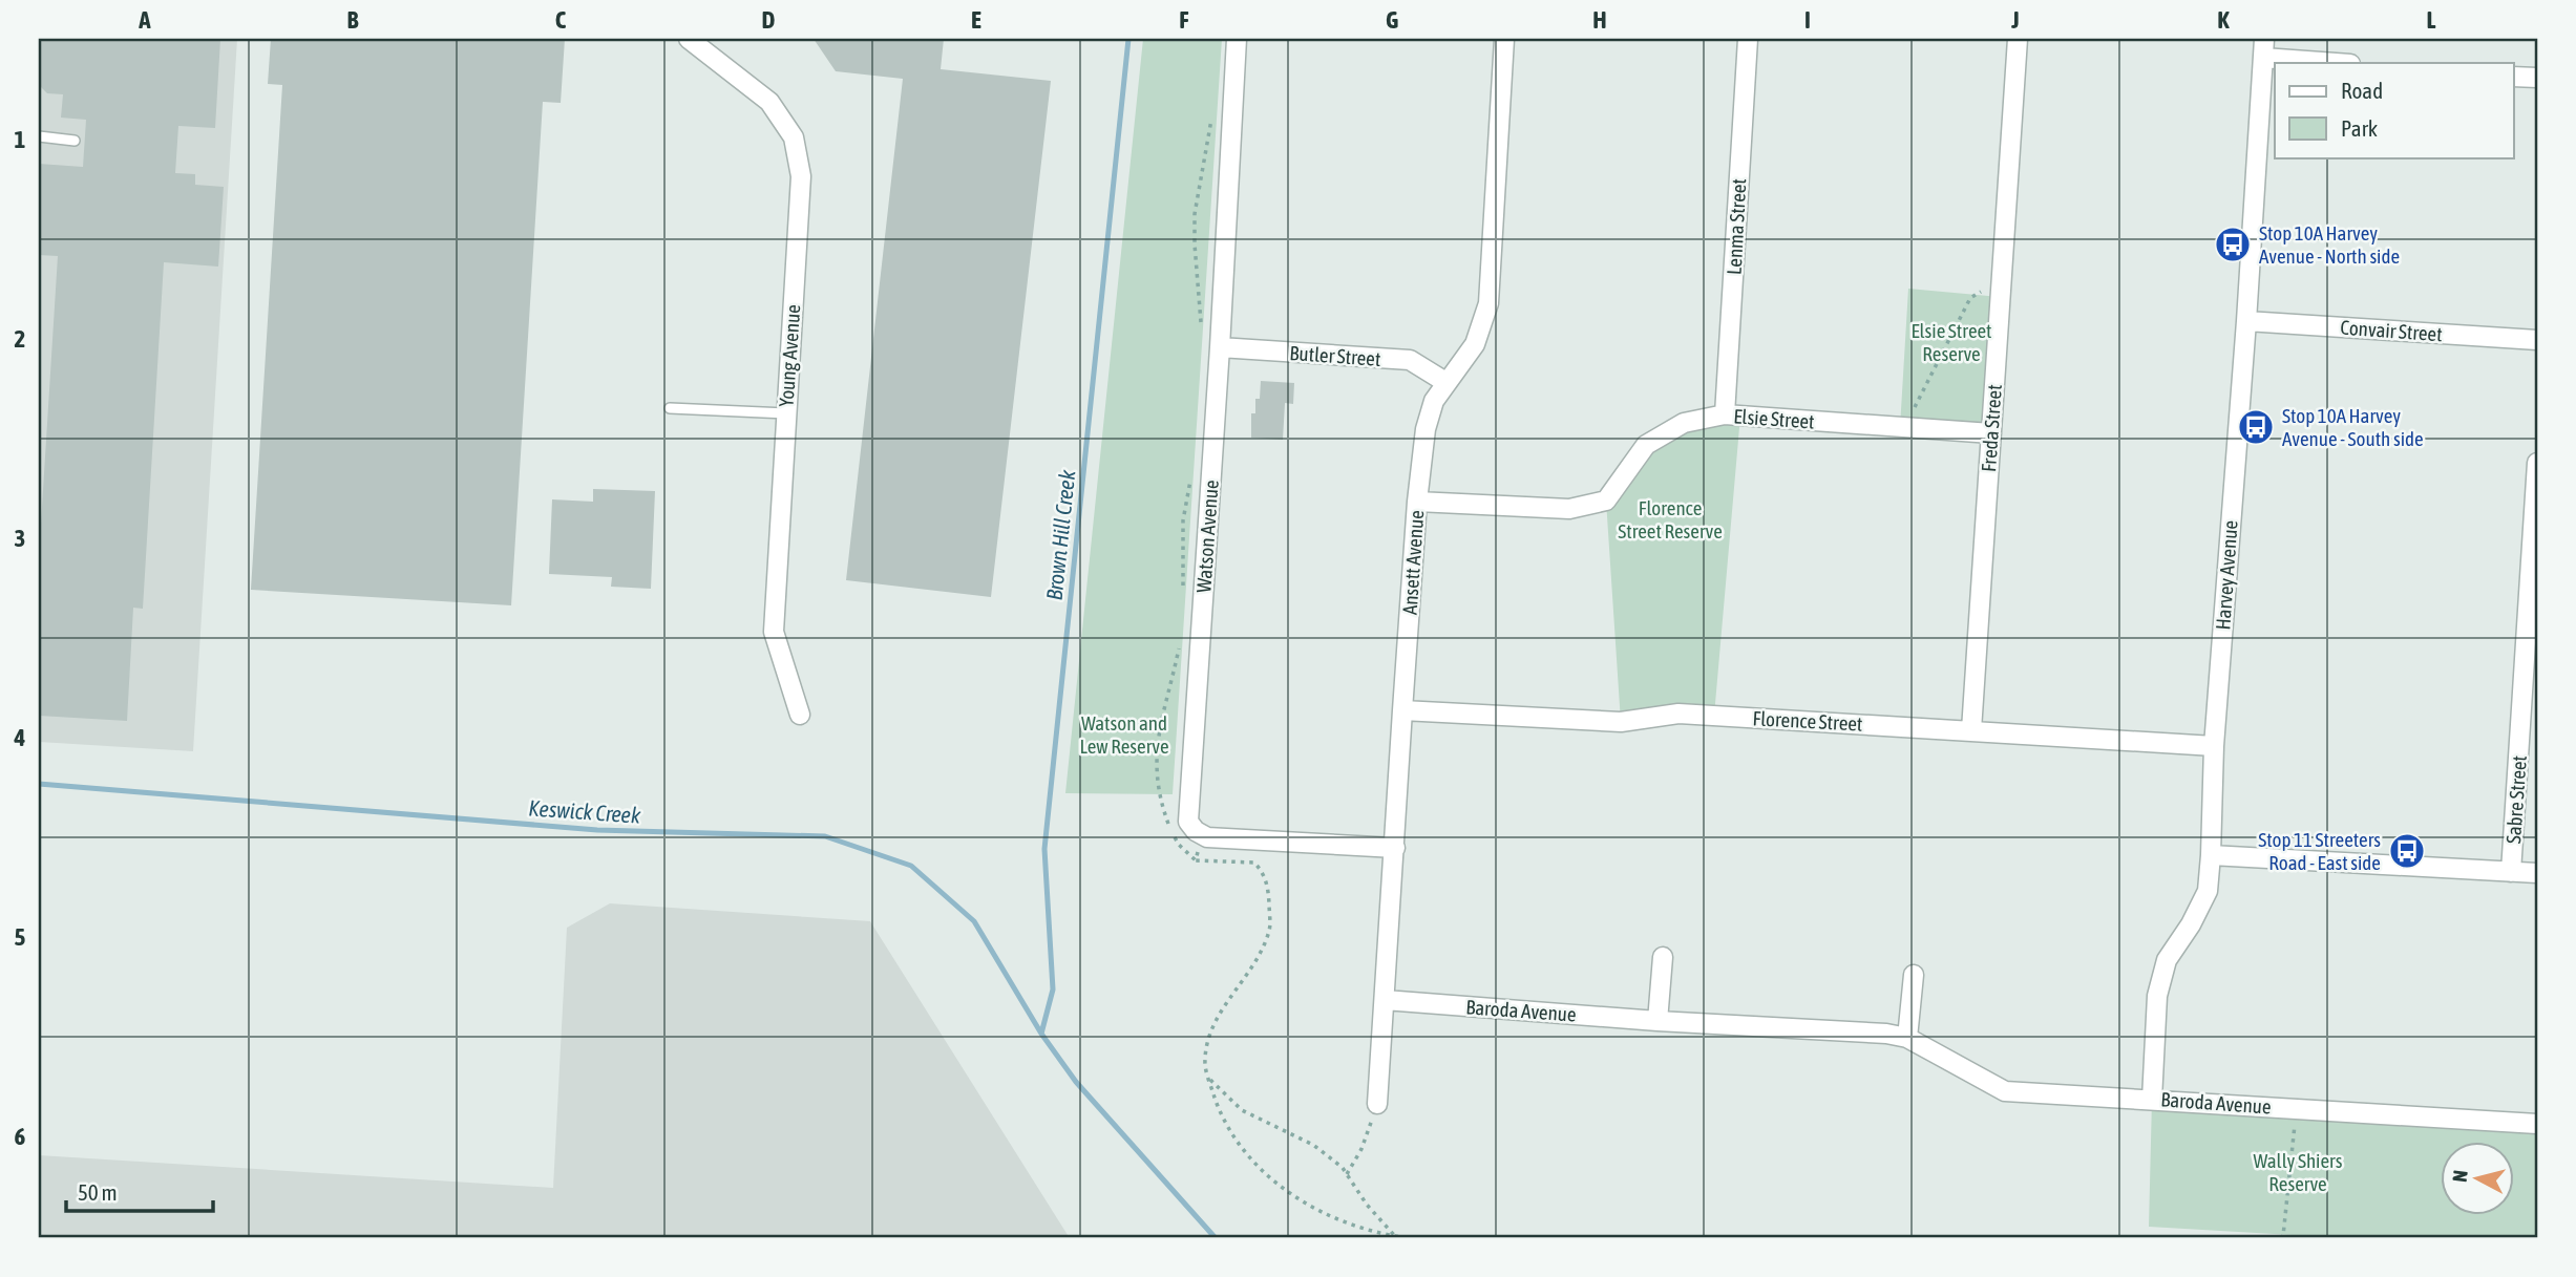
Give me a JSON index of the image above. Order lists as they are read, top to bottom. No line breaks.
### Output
{"streets":{"street":["Lenma Street","Convair Street","Young Avenue","Butler Street","Elsie Street","Freda Street","Watson Avenue","Ansett Avenue","Harvey Avenue","Florence Street","Sabre Street","Baroda Avenue"]},"crossings":[["Lenma Street","Elsie Street"],["Convair Street","Harvey Avenue"],["Butler Street","Watson Avenue"],["Butler Street","Ansett Avenue"],["Elsie Street","Freda Street"],["Elsie Street","Ansett Avenue"],["Freda Street","Florence Street"],["Ansett Avenue","Florence Street"],["Ansett Avenue","Baroda Avenue"],["Harvey Avenue","Florence Street"],["Harvey Avenue","Baroda Avenue"]],"water":["Brown Hill Creek","Keswick Creek"],"parks":["Elsie Street Reserve","Florence Street Reserve","Watson and Lew Reserve","Wally Shiers Reserve"],"places":{"bus stop":["Stop 10A Harvey Avenue - North side","Stop 10A Harvey Avenue - South side","Stop 11 Streeters Road - East side"]},"legend":["Road","Park"],"scale_bar":"50 m","north":"left","grid":{"columns":["A","B","C","D","E","F","G","H","I","J","K","L"],"rows":["1","2","3","4","5","6"]}}
